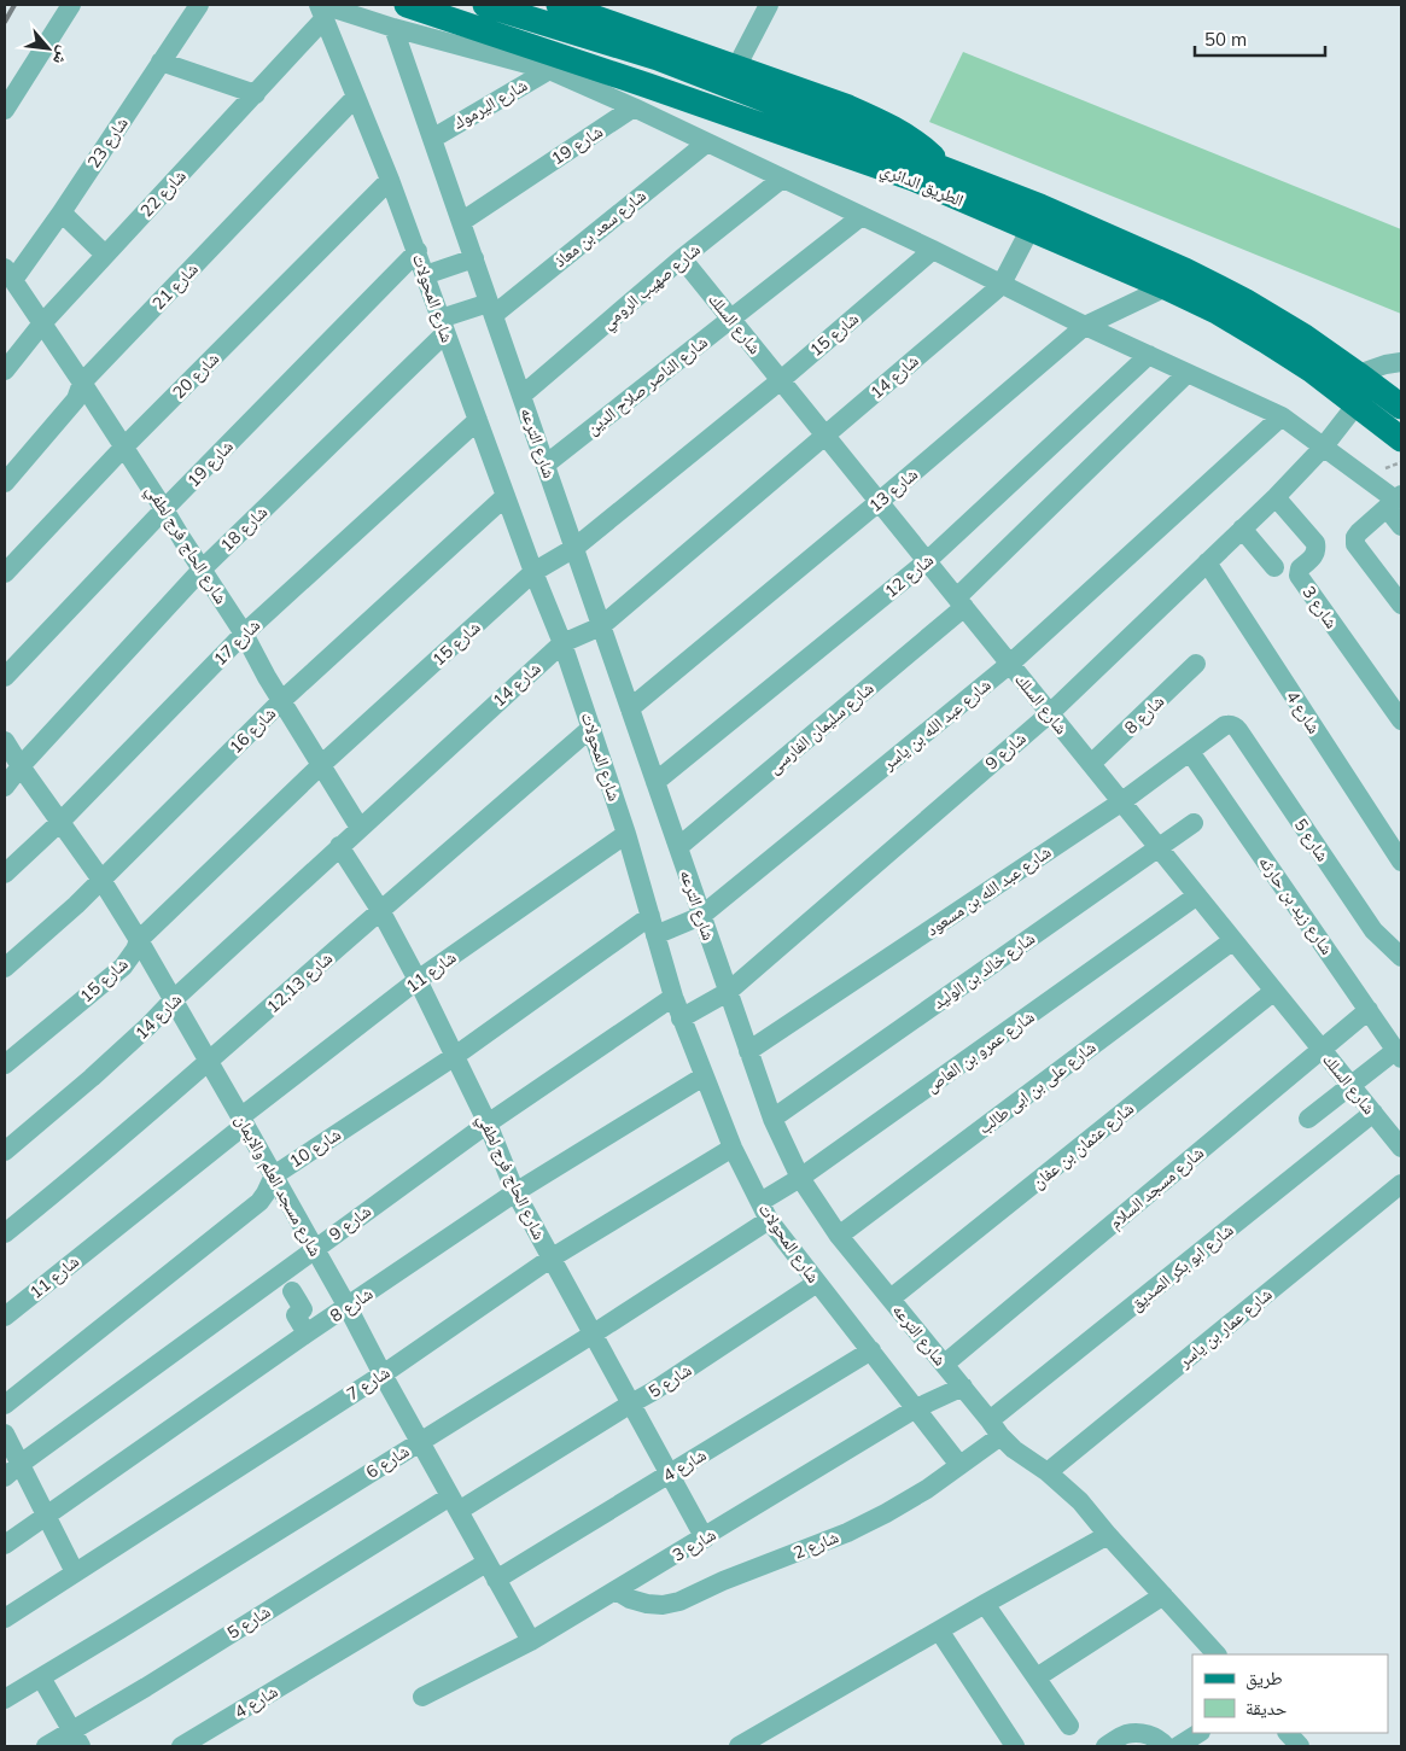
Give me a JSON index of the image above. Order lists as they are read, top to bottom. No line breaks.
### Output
{"streets":{"main road":["الطريق الدائري"],"street":["شارع اليرموك","شارع 23","شارع 19","شارع 22","شارع سعد بن معاذ","شارع 21","شارع صهيب الرومي","شارع المحولات","شارع السلك","شارع 15","شارع 20","شارع 14","شارع الناصر صلاح الدين","شارع الترعه","شارع 13","شارع 18","شارع الحاج فرج لطفي","شارع 12","شارع 3","شارع 17","شارع 4","شارع 8","شارع عبد الله بن ياسر","شارع سليمان الفارسى","شارع 16","شارع 9","شارع 5","شارع عبد الله بن مسعود","شارع زيد بن حارثه","شارع خالد بن الوليد","شارع 11","شارع 12,13","شارع عمرو بن العاص","شارع على بن ابى طالب","شارع عثمان بن عفان","شارع 10","شارع مسجد العلم والايمان","شارع مسجد السلام","شارع ابو بكر الصديق","شارع عمار بن ياسر","شارع 7","شارع 6","شارع 2"]},"crossings":[["شارع اليرموك","شارع الترعه"],["شارع 23","شارع الحاج فرج لطفي"],["شارع 19","شارع المحولات"],["شارع 19","شارع الترعه"],["شارع 19","شارع الحاج فرج لطفي"],["الطريق الدائري","شارع 14"],["الطريق الدائري","شارع 13"],["الطريق الدائري","شارع 9"],["شارع 22","شارع المحولات"],["شارع 22","شارع الحاج فرج لطفي"],["شارع سعد بن معاذ","شارع المحولات"],["شارع سعد بن معاذ","شارع الترعه"],["شارع سعد بن معاذ","شارع 18"],["شارع 21","شارع المحولات"],["شارع 21","شارع الحاج فرج لطفي"],["شارع صهيب الرومي","شارع السلك"],["شارع صهيب الرومي","شارع الترعه"],["شارع المحولات","شارع 15"],["شارع المحولات","شارع 20"],["شارع المحولات","شارع 14"],["شارع المحولات","شارع 18"],["شارع المحولات","شارع 3"],["شارع المحولات","شارع 17"],["شارع المحولات","شارع 4"],["شارع المحولات","شارع 8"],["شارع المحولات","شارع عبد الله بن ياسر"],["شارع المحولات","شارع 16"],["شارع المحولات","شارع 9"],["شارع المحولات","شارع 5"],["شارع المحولات","شارع 11"],["شارع المحولات","شارع 12,13"],["شارع المحولات","شارع عمرو بن العاص"],["شارع المحولات","شارع 10"],["شارع المحولات","شارع 7"],["شارع المحولات","شارع 6"],["شارع المحولات","شارع 2"],["شارع السلك","شارع 15"],["شارع السلك","شارع 14"],["شارع السلك","شارع الناصر صلاح الدين"],["شارع السلك","شارع 13"],["شارع السلك","شارع 12"],["شارع السلك","شارع 8"],["شارع السلك","شارع عبد الله بن ياسر"],["شارع السلك","شارع سليمان الفارسى"],["شارع السلك","شارع 9"],["شارع السلك","شارع عبد الله بن مسعود"],["شارع السلك","شارع خالد بن الوليد"],["شارع السلك","شارع عمرو بن العاص"],["شارع السلك","شارع على بن ابى طالب"],["شارع السلك","شارع عثمان بن عفان"],["شارع السلك","شارع مسجد السلام"],["شارع السلك","شارع ابو بكر الصديق"],["شارع 15","شارع الترعه"],["شارع 15","شارع الحاج فرج لطفي"],["شارع 15","شارع مسجد العلم والايمان"],["شارع 20","شارع الحاج فرج لطفي"],["شارع 14","شارع الترعه"],["شارع 14","شارع الحاج فرج لطفي"],["شارع 14","شارع مسجد العلم والايمان"],["شارع الناصر صلاح الدين","شارع الترعه"],["شارع الترعه","شارع 13"],["شارع الترعه","شارع 12"],["شارع الترعه","شارع 3"],["شارع الترعه","شارع عبد الله بن ياسر"],["شارع الترعه","شارع سليمان الفارسى"],["شارع الترعه","شارع 9"],["شارع الترعه","شارع عبد الله بن مسعود"],["شارع الترعه","شارع خالد بن الوليد"],["شارع الترعه","شارع عمرو بن العاص"],["شارع الترعه","شارع على بن ابى طالب"],["شارع الترعه","شارع عثمان بن عفان"],["شارع الترعه","شارع مسجد السلام"],["شارع الترعه","شارع ابو بكر الصديق"],["شارع الترعه","شارع عمار بن ياسر"],["شارع الترعه","شارع 2"],["شارع 18","شارع الحاج فرج لطفي"],["شارع 18","شارع مسجد العلم والايمان"],["شارع الحاج فرج لطفي","شارع 3"],["شارع الحاج فرج لطفي","شارع 17"],["شارع الحاج فرج لطفي","شارع 4"],["شارع الحاج فرج لطفي","شارع 8"],["شارع الحاج فرج لطفي","شارع 16"],["شارع الحاج فرج لطفي","شارع 9"],["شارع الحاج فرج لطفي","شارع 5"],["شارع الحاج فرج لطفي","شارع 11"],["شارع الحاج فرج لطفي","شارع 12,13"],["شارع الحاج فرج لطفي","شارع 10"],["شارع الحاج فرج لطفي","شارع 7"],["شارع الحاج فرج لطفي","شارع 6"],["شارع 3","شارع 9"],["شارع 3","شارع مسجد العلم والايمان"],["شارع 3","شارع 2"],["شارع 17","شارع مسجد العلم والايمان"],["شارع 4","شارع 9"],["شارع 4","شارع مسجد العلم والايمان"],["شارع 8","شارع مسجد العلم والايمان"],["شارع عبد الله بن ياسر","شارع 10"],["شارع 16","شارع مسجد العلم والايمان"],["شارع 9","شارع مسجد العلم والايمان"],["شارع 5","شارع عبد الله بن مسعود"],["شارع 5","شارع مسجد العلم والايمان"],["شارع عبد الله بن مسعود","شارع زيد بن حارثه"],["شارع زيد بن حارثه","شارع مسجد السلام"],["شارع 11","شارع مسجد العلم والايمان"],["شارع 12,13","شارع مسجد العلم والايمان"],["شارع 10","شارع مسجد العلم والايمان"],["شارع مسجد العلم والايمان","شارع 7"],["شارع مسجد العلم والايمان","شارع 6"],["شارع ابو بكر الصديق","شارع 2"]],"legend":["طريق","حديقة"],"scale_bar":"50 m","north":"bottom right"}
